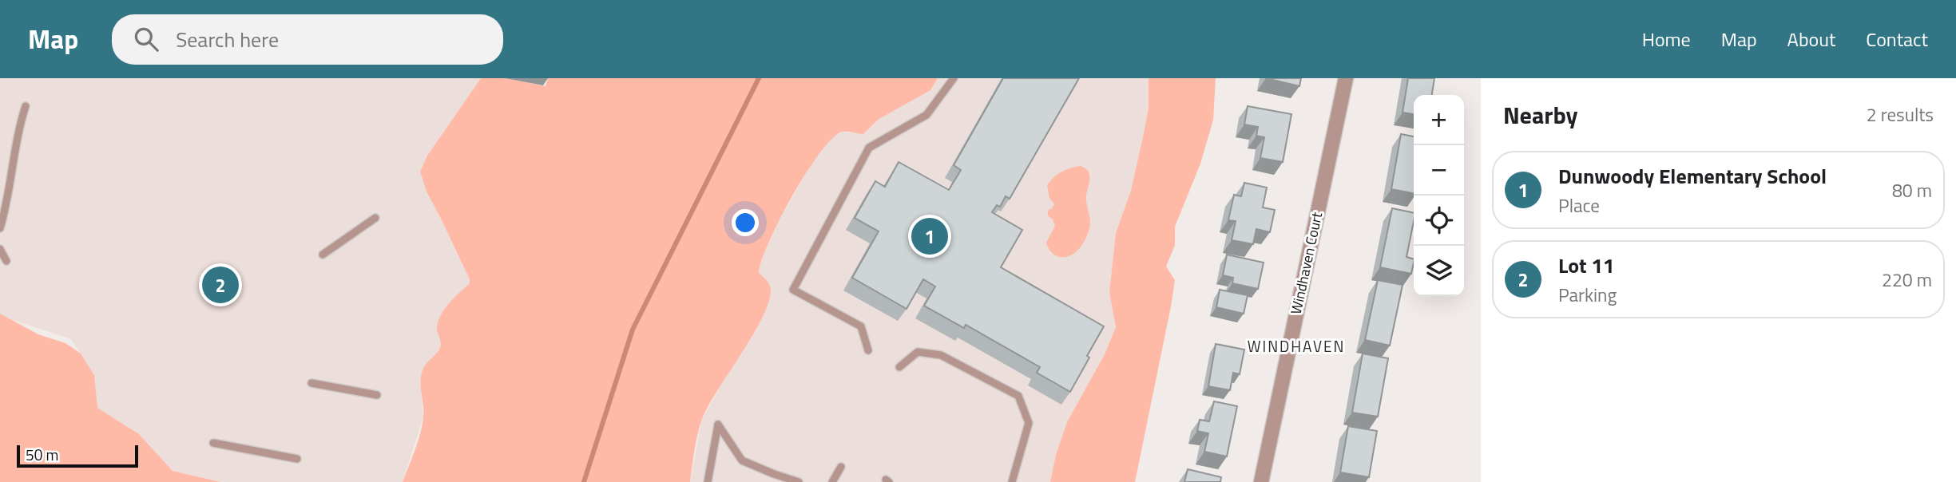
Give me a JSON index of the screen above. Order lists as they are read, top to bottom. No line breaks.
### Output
{"streets":{"street":["Windhaven Court"]},"districts":["WINDHAVEN"],"scale_bar":"50 m","page":{"header":"Map","search":"Search here","nav":["Home","Map","About","Contact"],"heading":["Nearby","2 results"],"map_buttons":["+","−"],"list":[{"mark":"1","name":"Dunwoody Elementary School","note":"Place","value":"80 m"},{"mark":"2","name":"Lot 11","note":"Parking","value":"220 m"}],"pins":["1","2"],"scale":"50 m"}}
